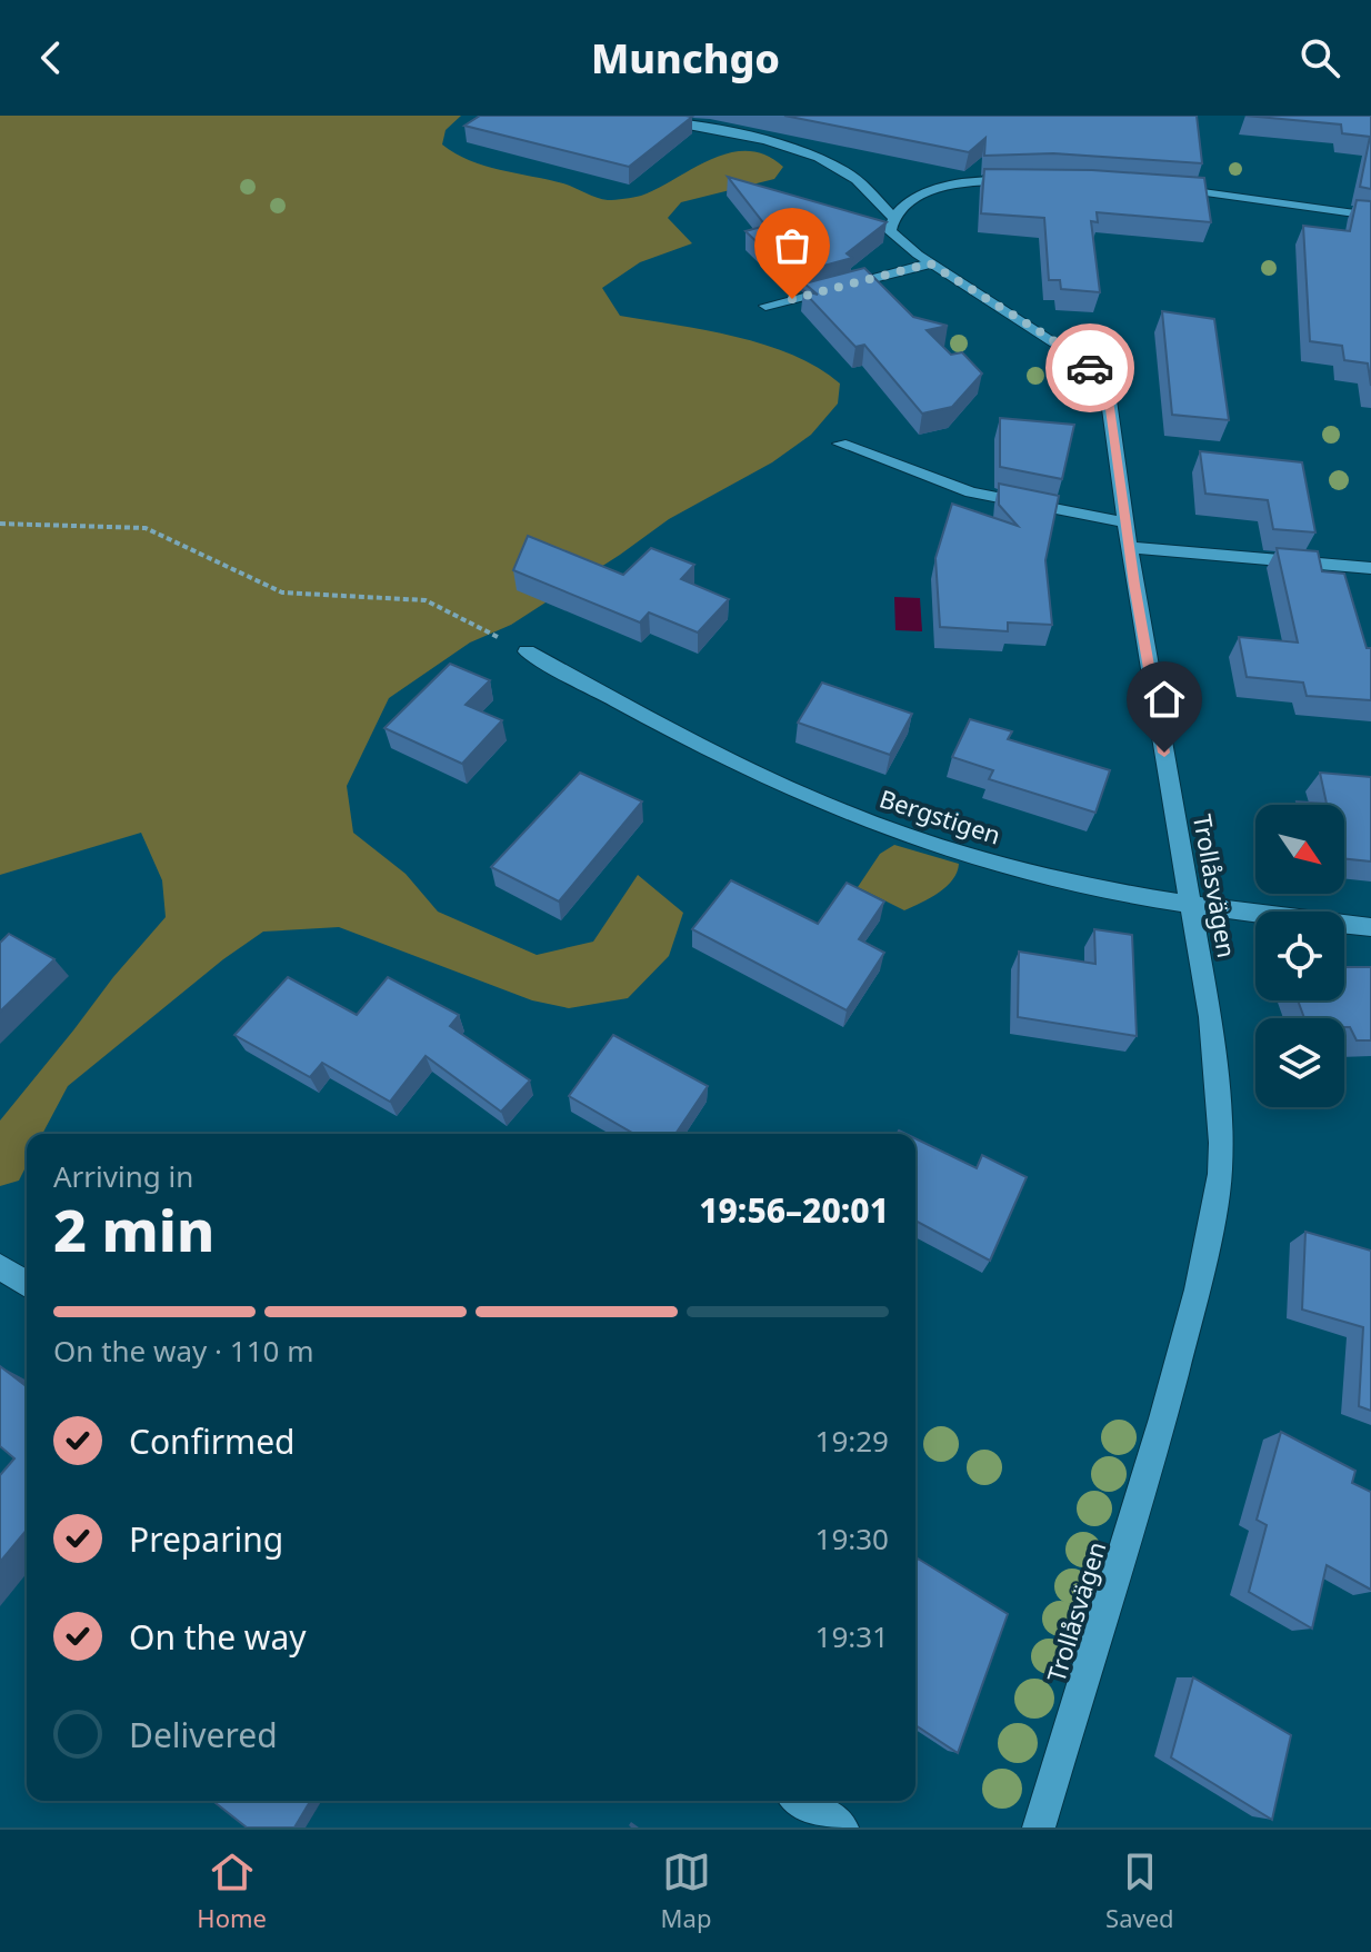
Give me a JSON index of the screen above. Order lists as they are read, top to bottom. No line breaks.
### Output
{"streets":{"street":["Bergstigen","Trollåsvägen"]},"crossings":[["Bergstigen","Trollåsvägen"]],"north":"bottom right","page":{"header":"Munchgo","heading":["2 min","Arriving in","19:56–20:01"],"bar":"On the way · 110 m","list":[["Confirmed","19:29"],["Preparing","19:30"],["On the way","19:31"],"Delivered"],"tabs":["Home","Map","Saved"]}}
